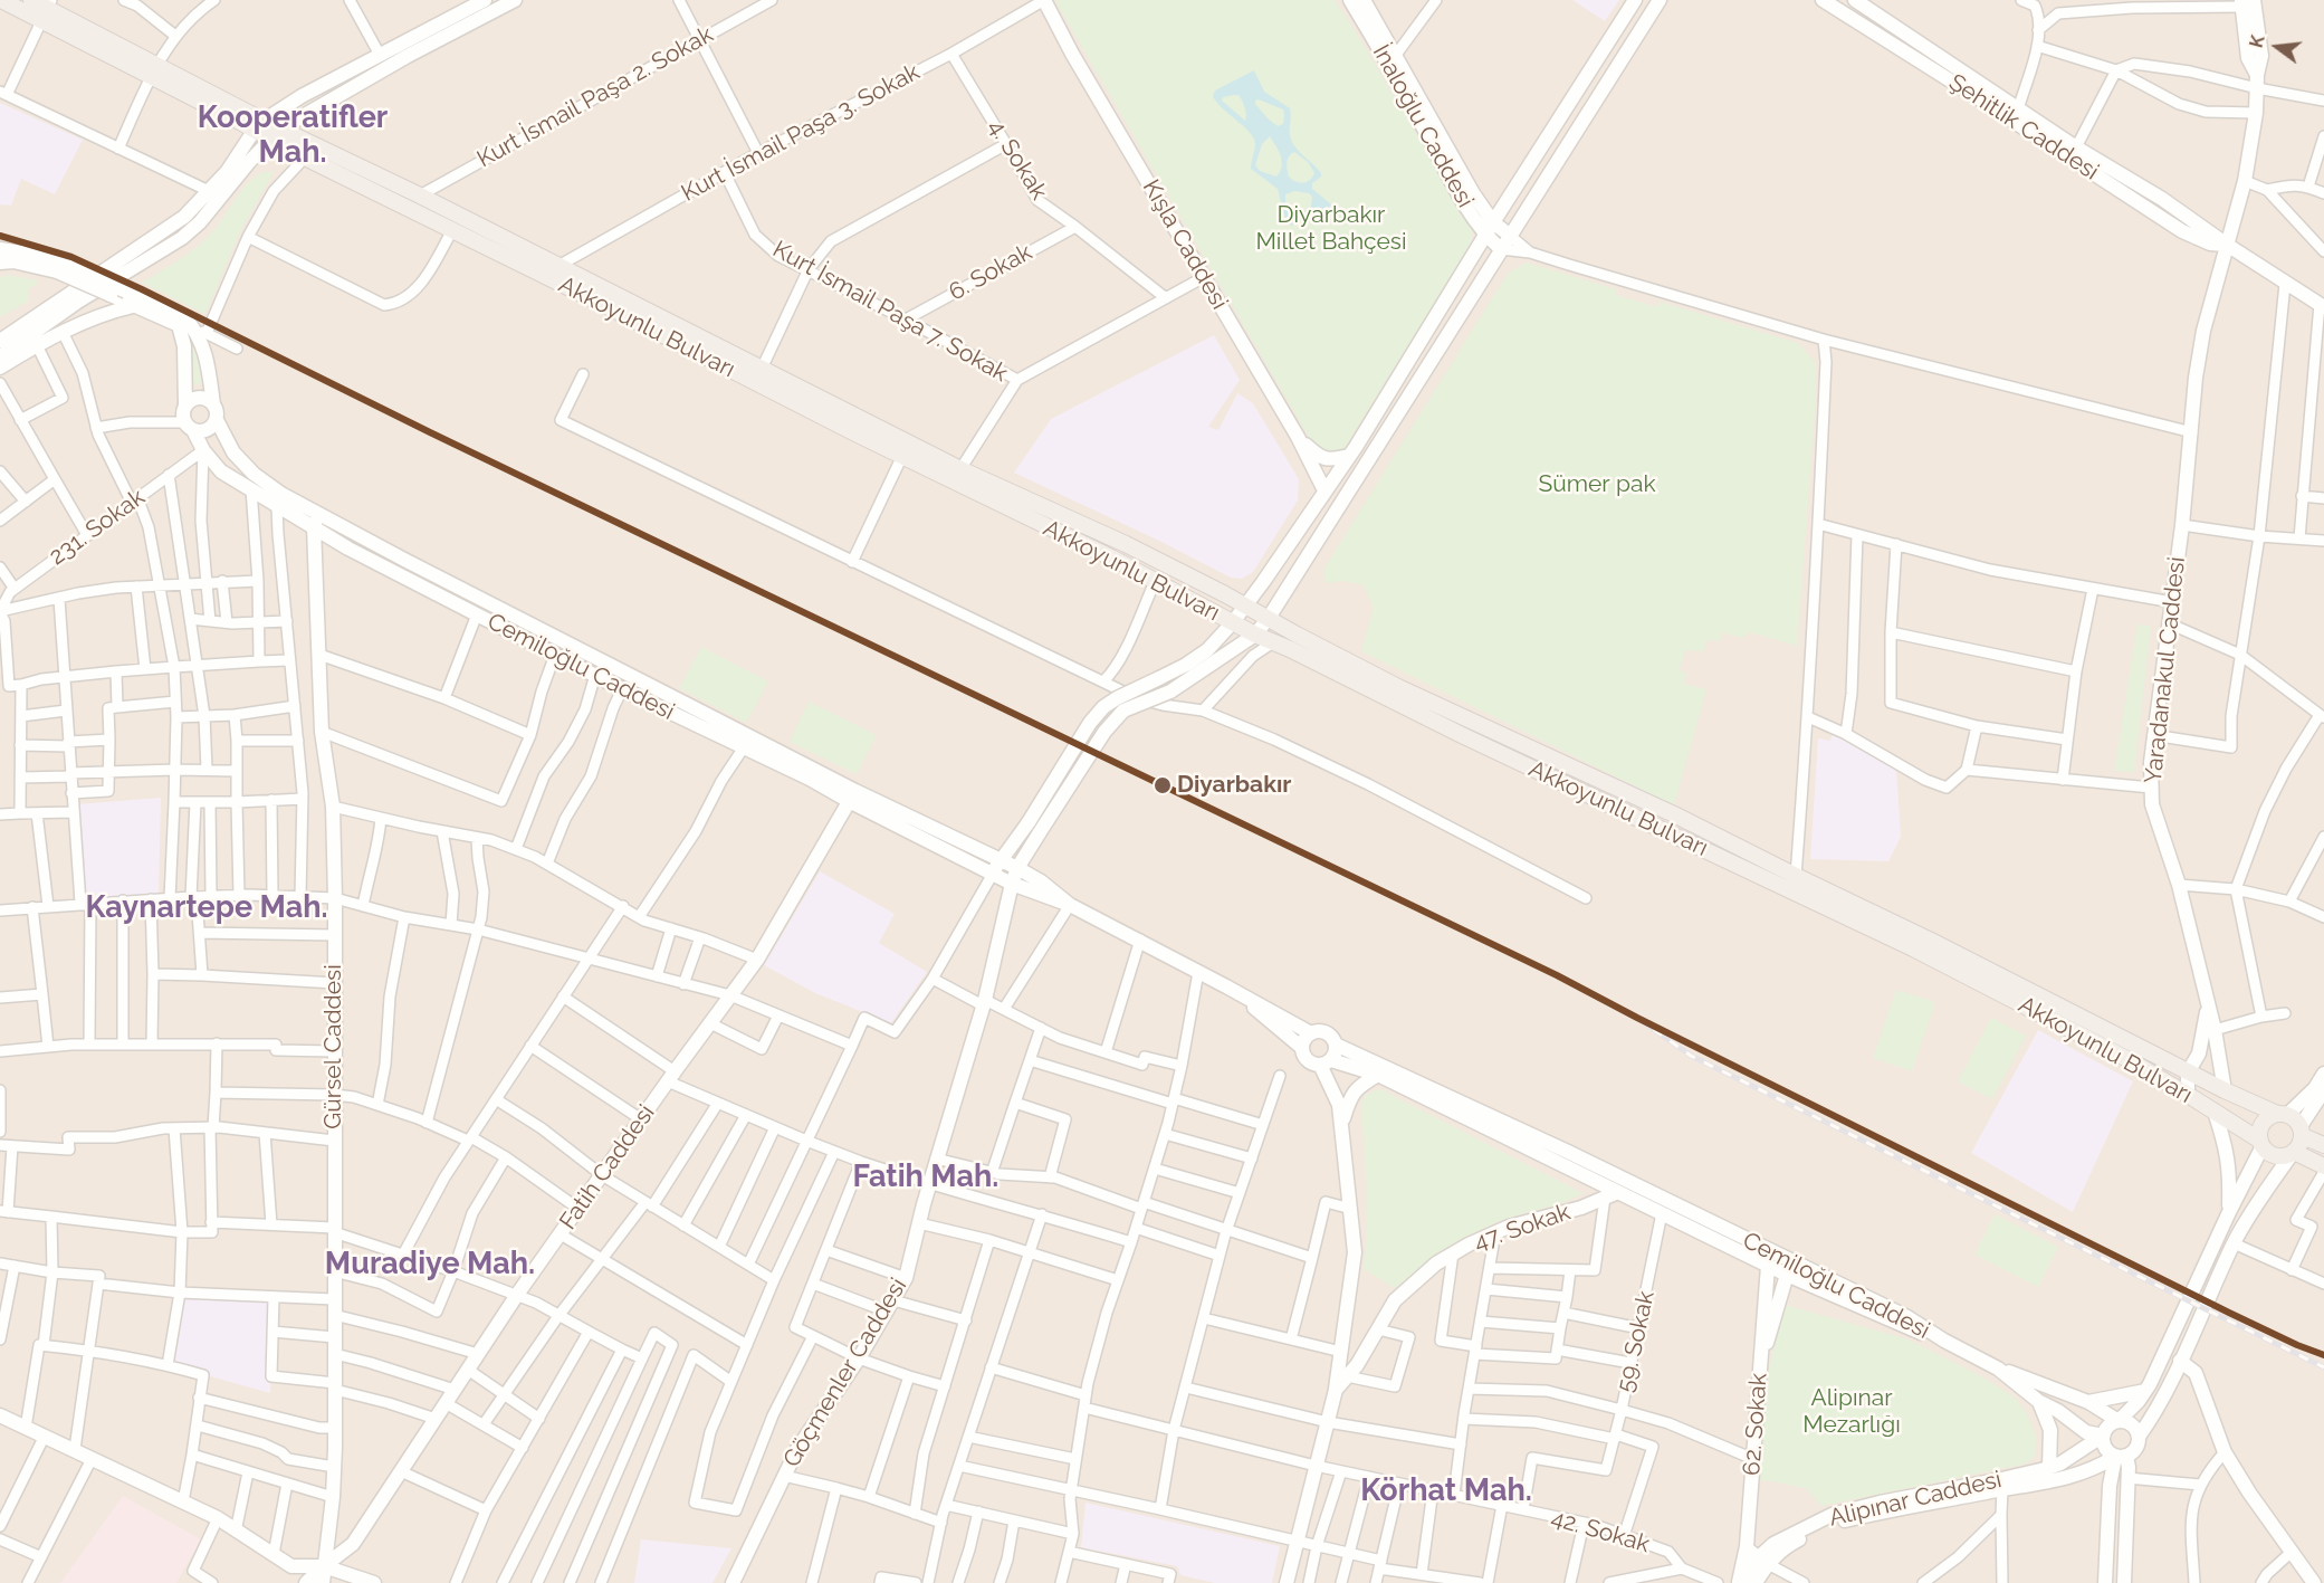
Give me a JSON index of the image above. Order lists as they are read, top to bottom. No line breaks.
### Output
{"streets":{"main road":["Akkoyunlu Bulvarı"],"street":["Kurt İsmail Paşa 2. Sokak","İnaloğlu Caddesi","Şehitlik Caddesi","Kurt İsmail Paşa 3. Sokak","4. Sokak","Kışla Caddesi","6. Sokak","Kurt İsmail Paşa 7. Sokak","231. Sokak","Cemiloğlu Caddesi","Yaradanakul Caddesi","Gürsel Caddesi","Fatih Caddesi","47. Sokak","59. Sokak","Göçmenler Caddesi","62. Sokak","Alipınar Caddesi","42. Sokak"]},"crossings":[["Kurt İsmail Paşa 2. Sokak","Akkoyunlu Bulvarı"],["İnaloğlu Caddesi","Göçmenler Caddesi"],["Şehitlik Caddesi","Yaradanakul Caddesi"],["Kurt İsmail Paşa 3. Sokak","4. Sokak"],["Kurt İsmail Paşa 3. Sokak","Kışla Caddesi"],["Kurt İsmail Paşa 3. Sokak","Kurt İsmail Paşa 7. Sokak"],["Kurt İsmail Paşa 3. Sokak","Akkoyunlu Bulvarı"],["4. Sokak","6. Sokak"],["6. Sokak","Kurt İsmail Paşa 7. Sokak"],["Akkoyunlu Bulvarı","Yaradanakul Caddesi"],["Akkoyunlu Bulvarı","Göçmenler Caddesi"],["231. Sokak","Cemiloğlu Caddesi"],["Cemiloğlu Caddesi","Gürsel Caddesi"],["Cemiloğlu Caddesi","Fatih Caddesi"],["Cemiloğlu Caddesi","47. Sokak"],["Cemiloğlu Caddesi","59. Sokak"],["Cemiloğlu Caddesi","Göçmenler Caddesi"],["Cemiloğlu Caddesi","62. Sokak"],["Gürsel Caddesi","Fatih Caddesi"],["59. Sokak","42. Sokak"],["62. Sokak","Alipınar Caddesi"]],"districts":["Kooperatifler Mah.","Kaynartepe Mah.","Fatih Mah.","Muradiye Mah.","Körhat Mah."],"parks":["Diyarbakır Millet Bahçesi","Sümer pak","Alipınar Mezarlığı"],"places":["Diyarbakır"],"north":"left"}
